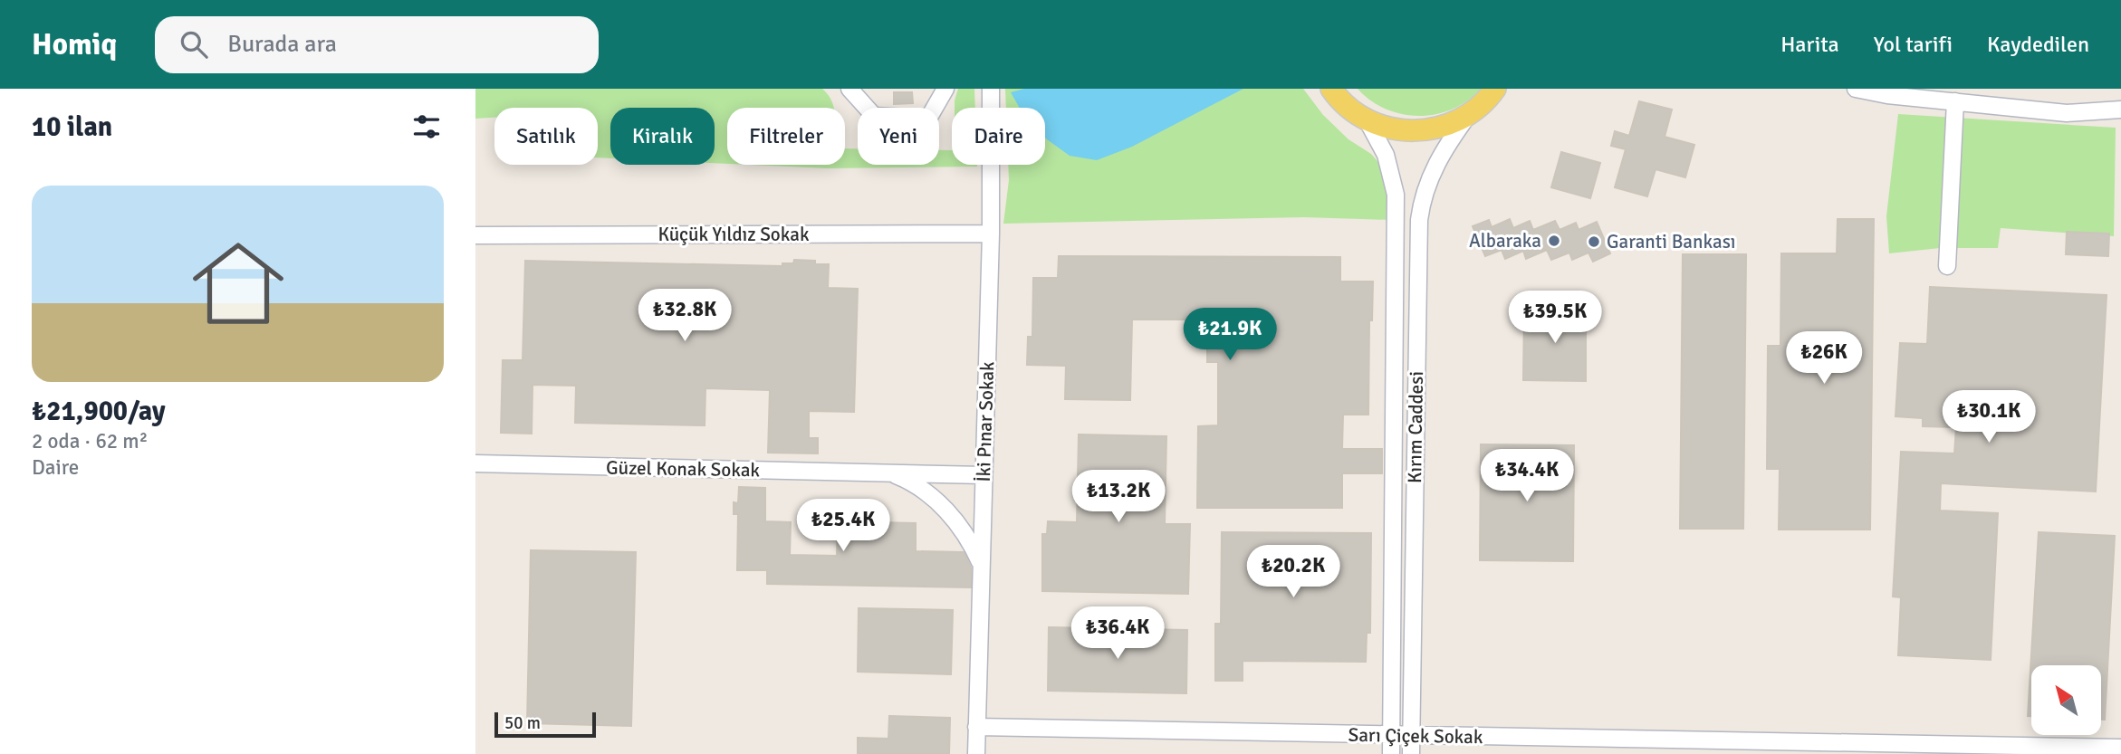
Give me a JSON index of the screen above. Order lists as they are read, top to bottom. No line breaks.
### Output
{"streets":{"street":["Küçük Yıldız Sokak","İki Pınar Sokak","Kırım Caddesi","Güzel Konak Sokak","Sarı Çiçek Sokak"]},"crossings":[["Küçük Yıldız Sokak","İki Pınar Sokak"],["İki Pınar Sokak","Güzel Konak Sokak"],["İki Pınar Sokak","Sarı Çiçek Sokak"],["Kırım Caddesi","Sarı Çiçek Sokak"]],"places":["Albaraka","Garanti Bankası"],"scale_bar":"50 m","north":"top left","page":{"header":"Homiq","search":"Burada ara","nav":["Harita","Yol tarifi","Kaydedilen"],"heading":"10 ilan","chip":["Satılık","Kiralık","Filtreler","Yeni","Daire"],"list":[{"name":"₺21,900/ay","note":"2 oda · 62 m² · Daire"}],"price":["₺32.8K","₺39.5K","₺21.9K","₺26K","₺30.1K","₺34.4K","₺13.2K","₺25.4K","₺20.2K","₺36.4K"],"scale":"50 m"}}
